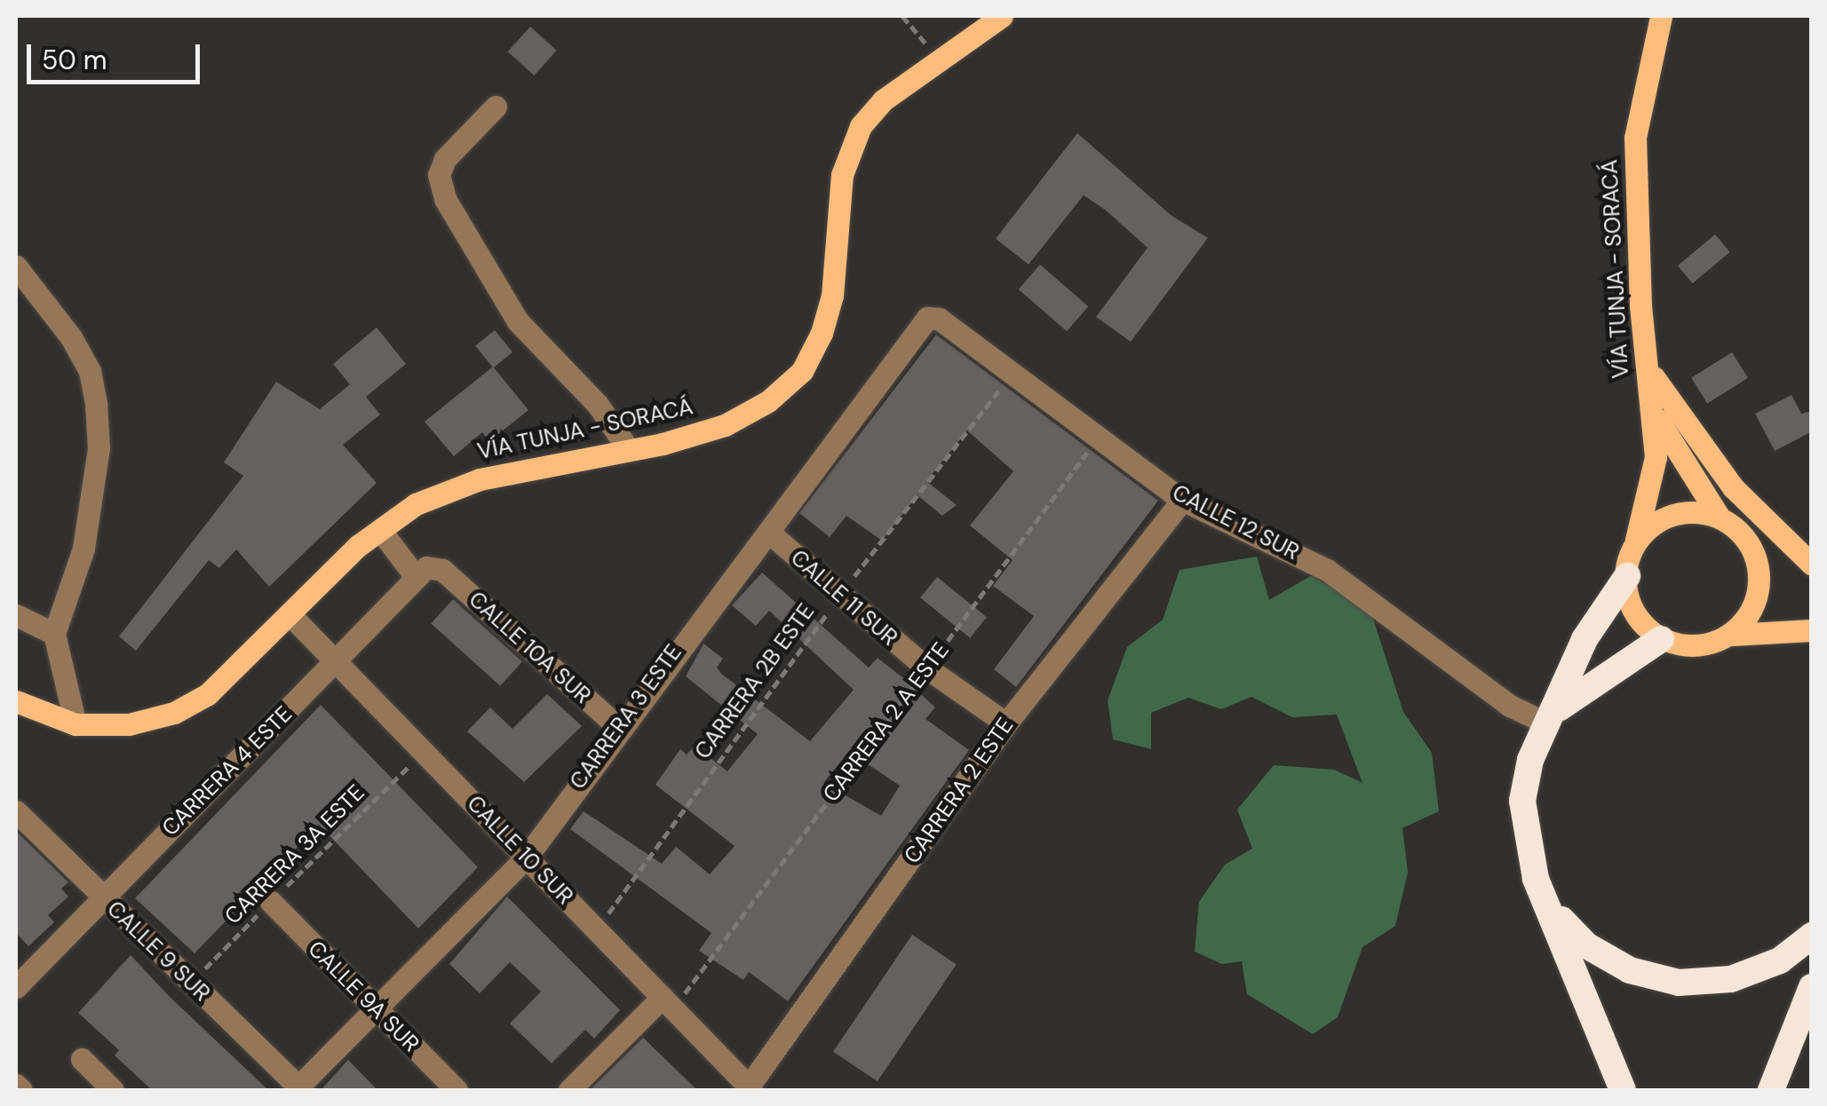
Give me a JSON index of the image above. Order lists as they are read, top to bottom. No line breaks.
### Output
{"streets":{"main road":["VÍA TUNJA - SORACÁ"],"street":["CALLE 12 SUR","CALLE 11 SUR","CALLE 10A SUR","CARRERA 3 ESTE","CARRERA 4 ESTE","CARRERA 2 ESTE","CALLE 10 SUR","CALLE 9 SUR","CALLE 9A SUR"],"path":["CARRERA 2B ESTE","CARRERA 2 A ESTE","CARRERA 3A ESTE"]},"crossings":[["VÍA TUNJA - SORACÁ","CALLE 10 SUR"],["CALLE 12 SUR","CARRERA 2B ESTE"],["CALLE 12 SUR","CARRERA 3 ESTE"],["CALLE 12 SUR","CARRERA 2 A ESTE"],["CALLE 12 SUR","CARRERA 2 ESTE"],["CALLE 11 SUR","CARRERA 2B ESTE"],["CALLE 11 SUR","CARRERA 3 ESTE"],["CALLE 11 SUR","CARRERA 2 A ESTE"],["CALLE 11 SUR","CARRERA 2 ESTE"],["CALLE 10A SUR","CARRERA 3 ESTE"],["CALLE 10A SUR","CARRERA 4 ESTE"],["CARRERA 2B ESTE","CALLE 10 SUR"],["CARRERA 3 ESTE","CALLE 10 SUR"],["CARRERA 3 ESTE","CALLE 9 SUR"],["CARRERA 3 ESTE","CALLE 9A SUR"],["CARRERA 2 A ESTE","CALLE 10 SUR"],["CARRERA 4 ESTE","CALLE 10 SUR"],["CARRERA 4 ESTE","CALLE 9 SUR"],["CARRERA 2 ESTE","CALLE 10 SUR"],["CALLE 10 SUR","CARRERA 3A ESTE"],["CARRERA 3A ESTE","CALLE 9 SUR"],["CARRERA 3A ESTE","CALLE 9A SUR"]],"scale_bar":"50 m"}
